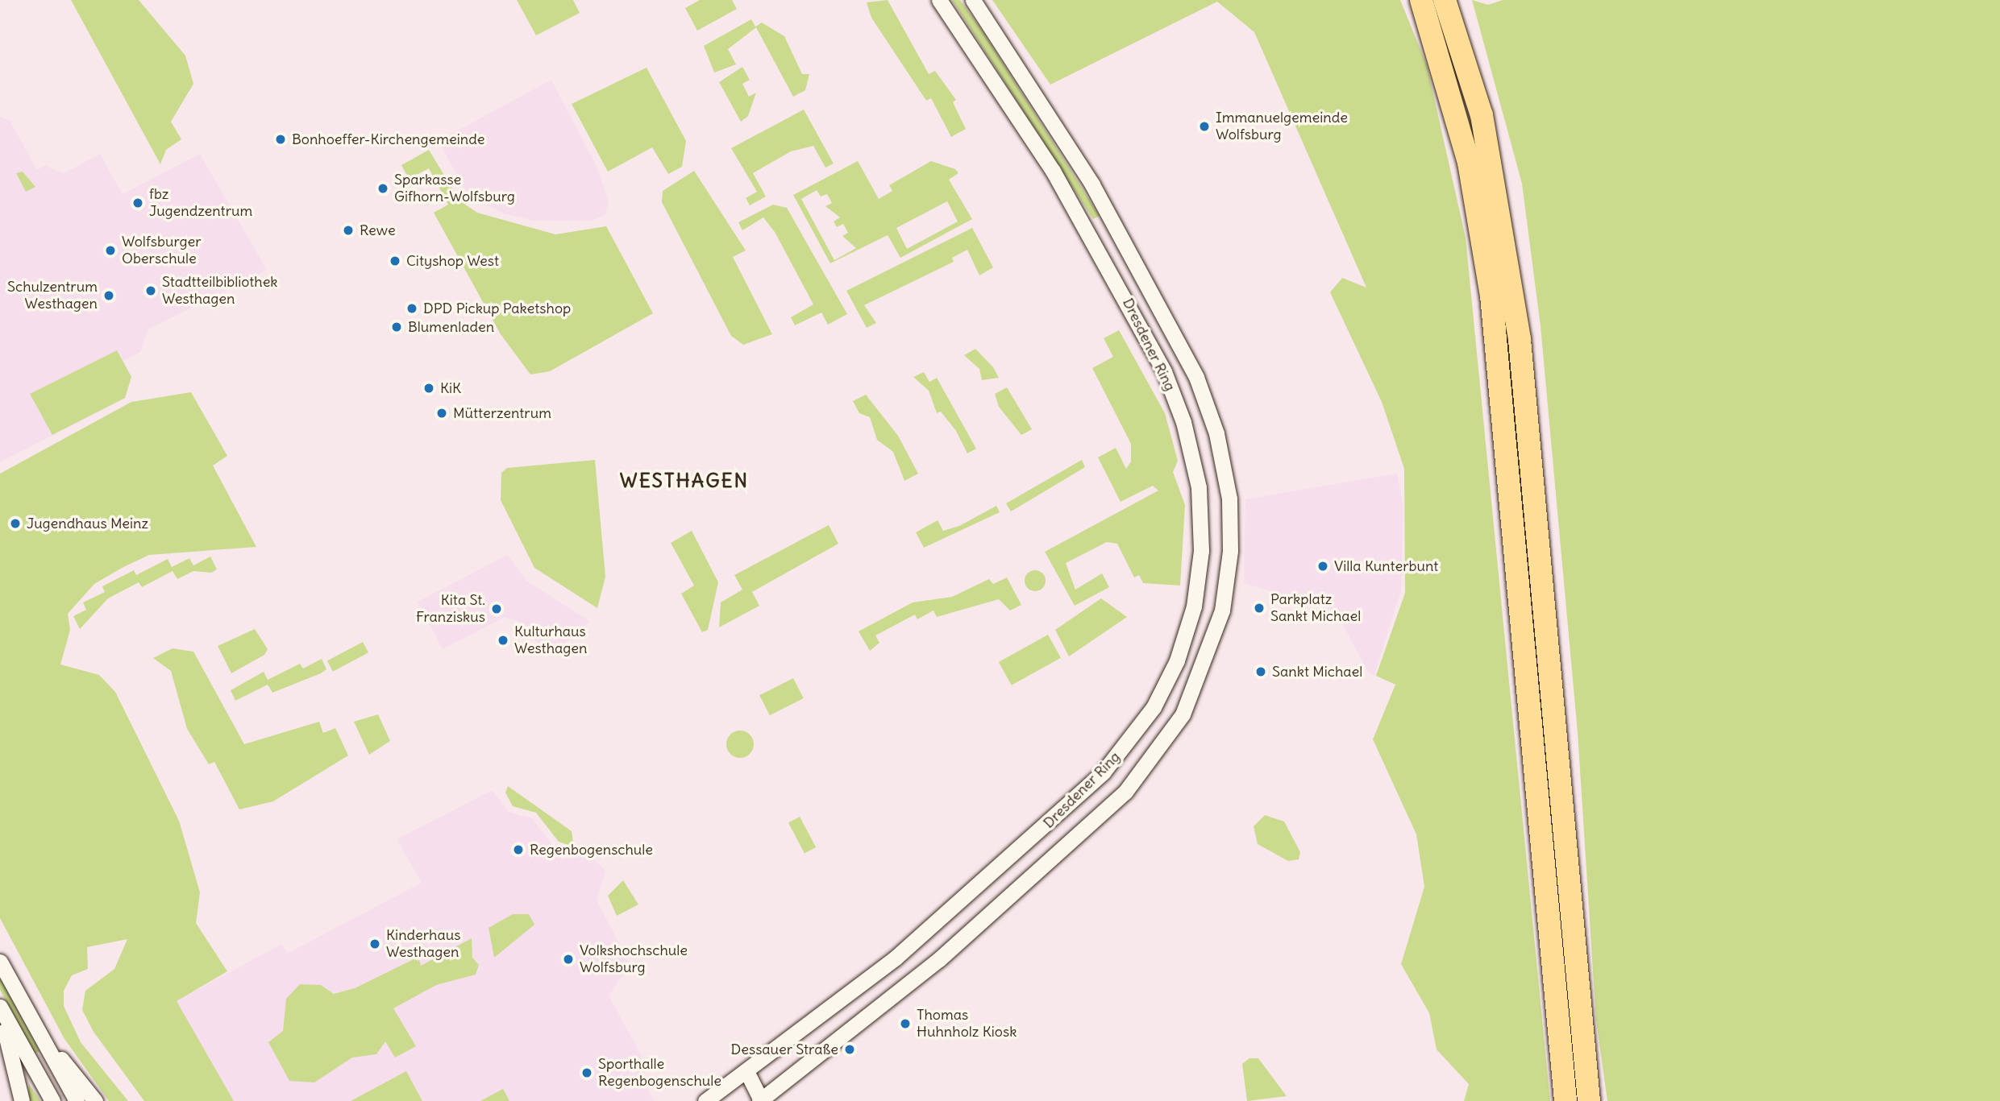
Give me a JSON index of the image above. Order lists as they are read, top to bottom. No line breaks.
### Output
{"streets":{"street":["Dresdener Ring"]},"districts":["WESTHAGEN"],"places":["Immanuelgemeinde Wolfsburg","Bonhoeffer-Kirchengemeinde","Sparkasse Gifhorn-Wolfsburg","fbz Jugendzentrum","Rewe","Wolfsburger Oberschule","Cityshop West","Stadtteilbibliothek Westhagen","Schulzentrum Westhagen","DPD Pickup Paketshop","Blumenladen","KiK","Mütterzentrum","Jugendhaus Meinz","Villa Kunterbunt","Parkplatz Sankt Michael","Kita St. Franziskus","Kulturhaus Westhagen","Sankt Michael","Regenbogenschule","Kinderhaus Westhagen","Volkshochschule Wolfsburg","Thomas Huhnholz Kiosk","Dessauer Straße","Sporthalle Regenbogenschule"]}
